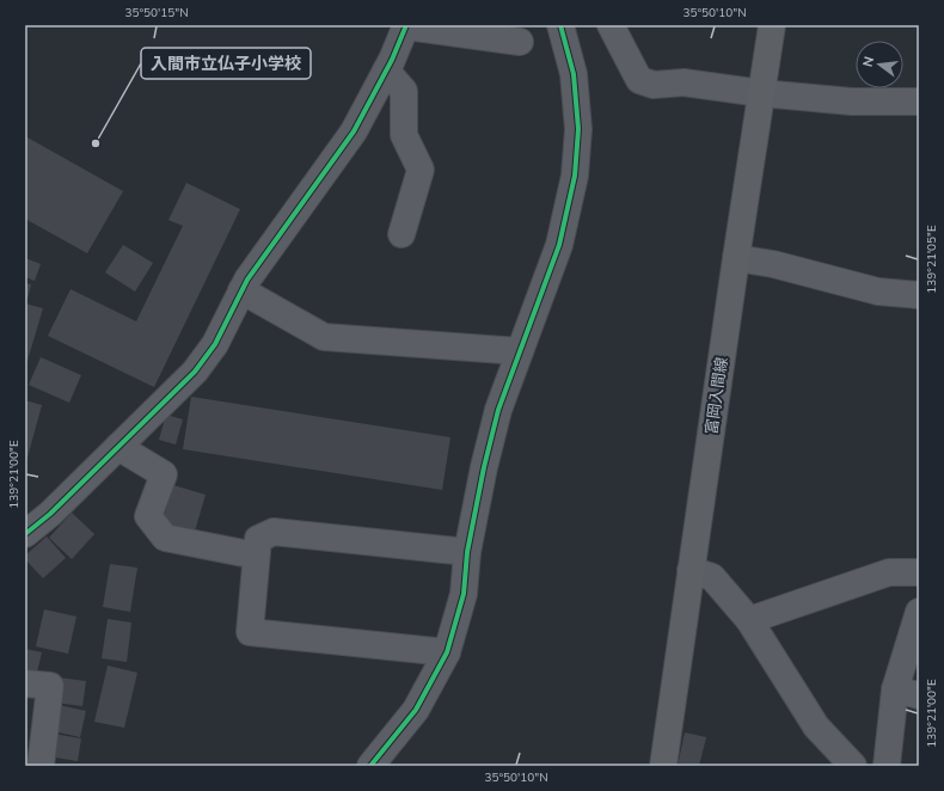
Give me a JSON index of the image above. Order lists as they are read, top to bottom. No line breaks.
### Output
{"streets":{"main road":["富岡入間線"]},"places":["入間市立仏子小学校"],"north":"left","coordinates":["35°50'15\"N","35°50'10\"N","139°21'05\"E","139°21'00\"E"]}
